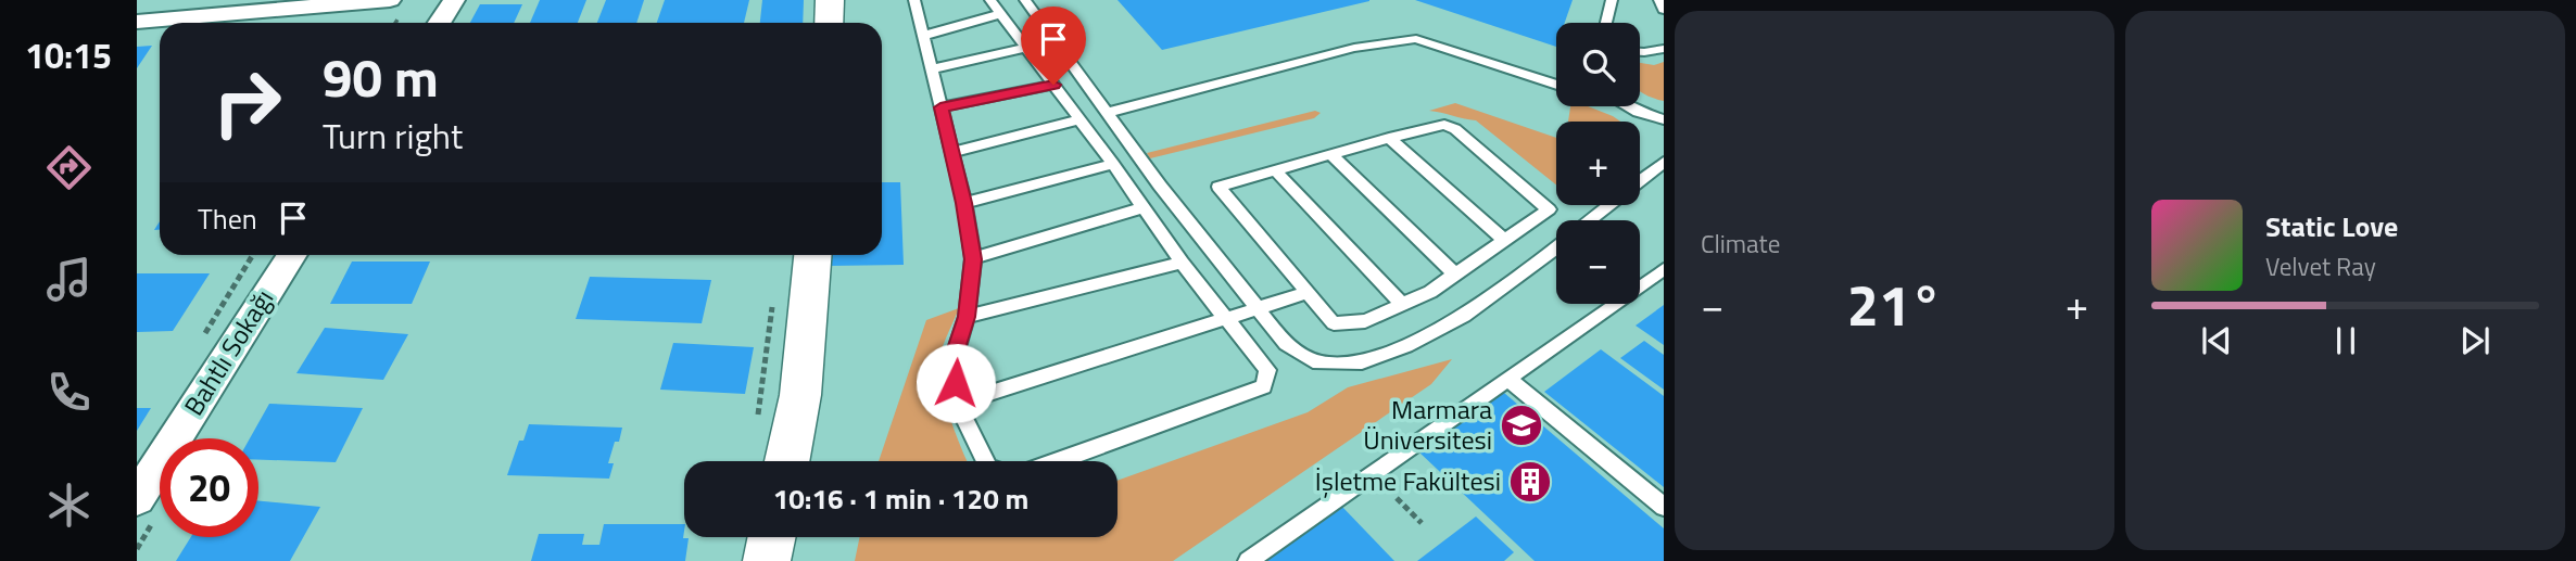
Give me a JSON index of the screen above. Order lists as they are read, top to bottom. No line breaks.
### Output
{"streets":{"street":["Bahtlı Sokağı"]},"places":{"school or university":["Marmara Üniversitesi"],"building":["İşletme Fakültesi"]},"page":{"tabs":"10:15","tile":"Climate","map_buttons":["+","−"],"turn":["90 m","Turn right"],"then":"Then","song":["Static Love","Velvet Ray"],"heat":["−","21°","+"],"limit":"20","trip":"10:16 · 1 min · 120 m"}}
